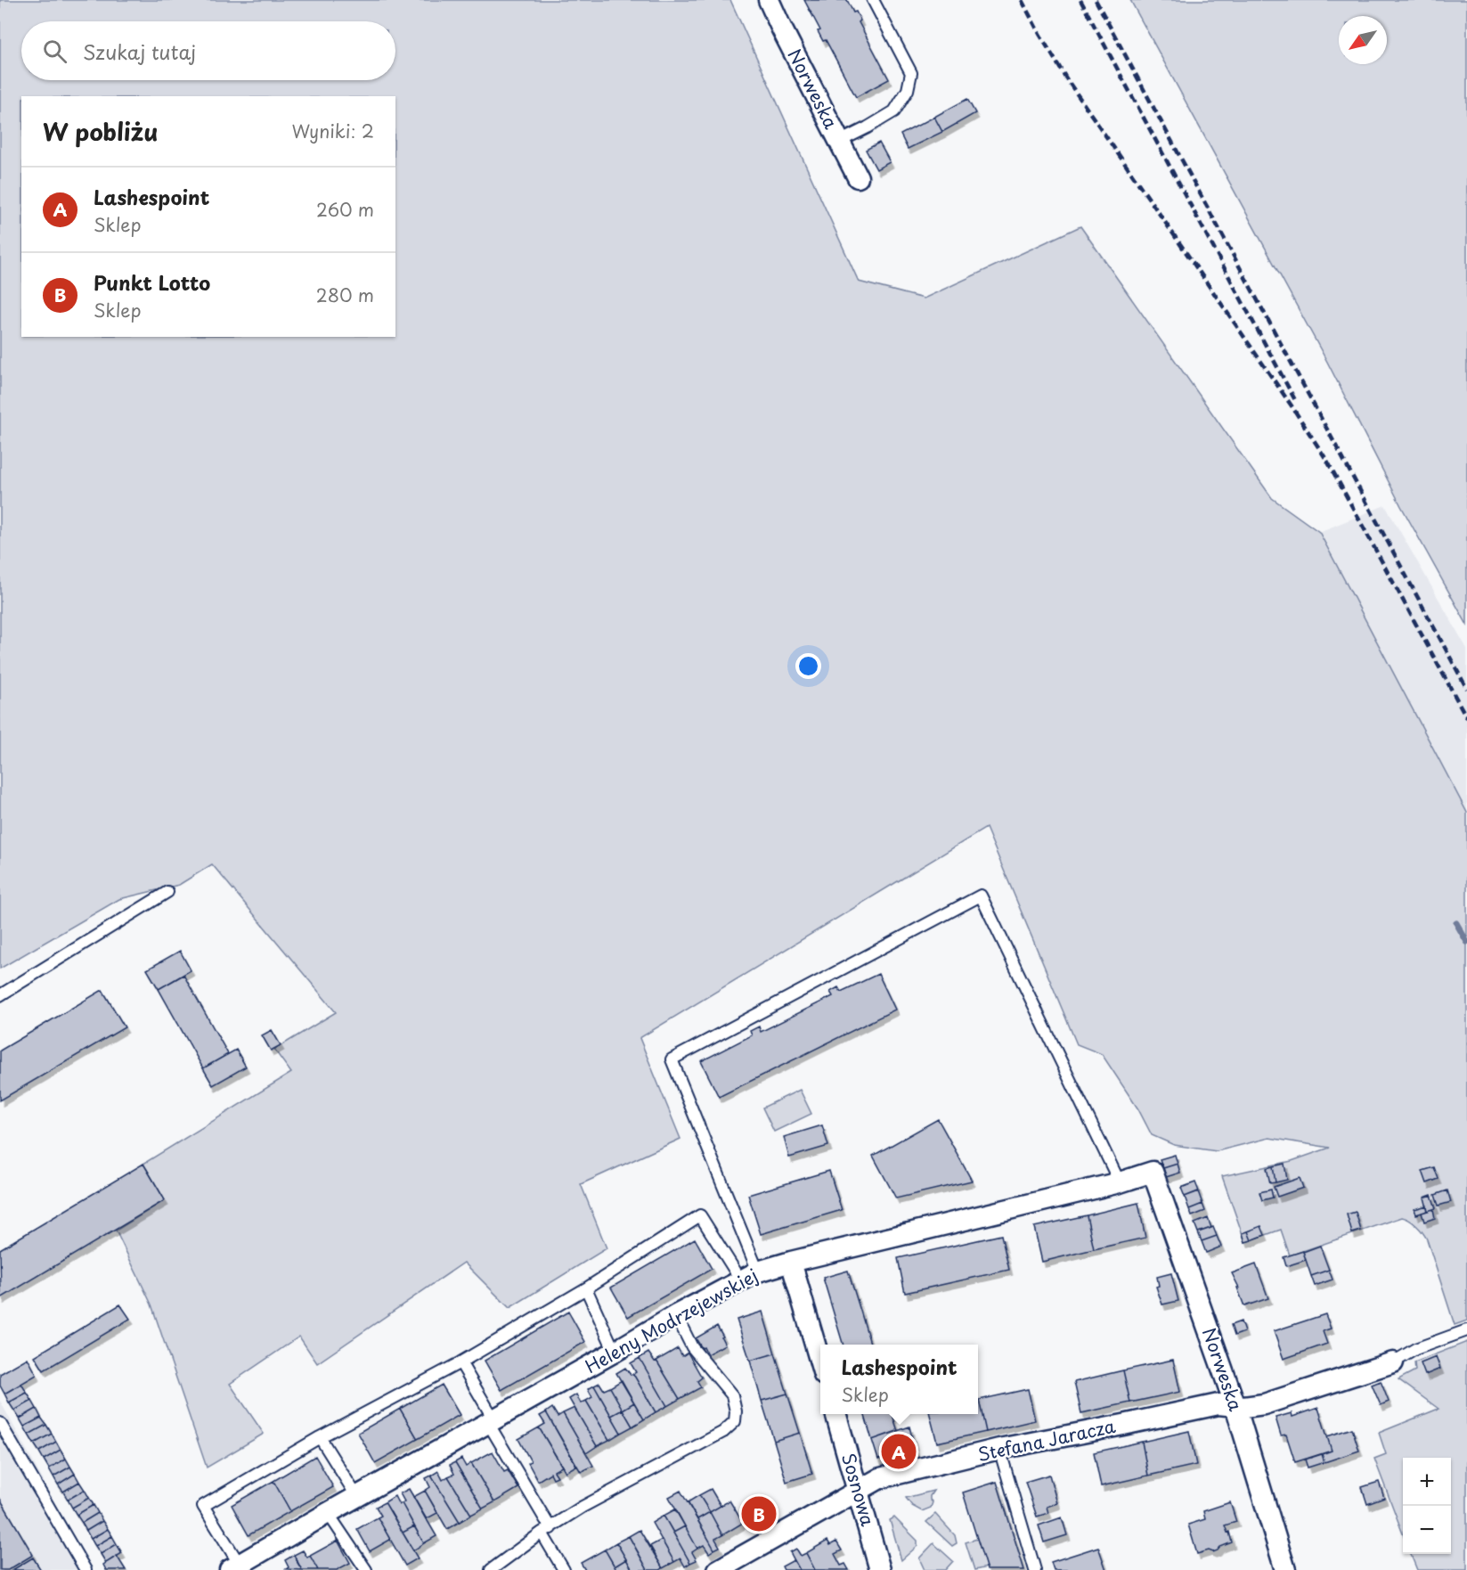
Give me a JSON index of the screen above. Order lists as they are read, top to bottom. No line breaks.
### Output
{"streets":{"street":["Norweska","Heleny Modrzejewskiej","Stefana Jaracza","Sosnowa"]},"crossings":[["Norweska","Heleny Modrzejewskiej"],["Norweska","Stefana Jaracza"],["Stefana Jaracza","Sosnowa"]],"north":"bottom left","page":{"search":"Szukaj tutaj","heading":["W pobliżu","Wyniki: 2"],"list":[{"mark":"A","name":"Lashespoint","note":"Sklep","value":"260 m"},{"mark":"B","name":"Punkt Lotto","note":"Sklep","value":"280 m"}],"popup":["Lashespoint","Sklep"],"pins":["A","B"],"map_buttons":["+","−"]}}
